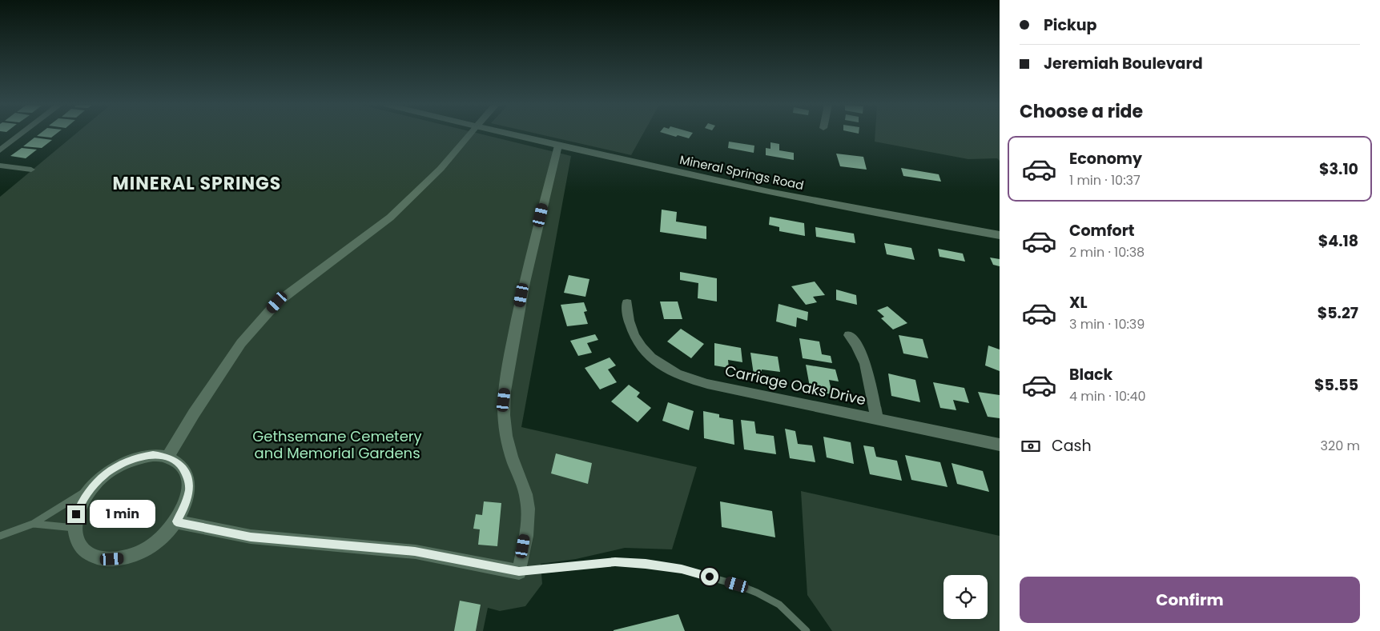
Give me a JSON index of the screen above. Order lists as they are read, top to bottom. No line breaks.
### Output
{"streets":{"street":["Mineral Springs Road","Carriage Oaks Drive"]},"districts":["MINERAL SPRINGS"],"parks":["Gethsemane Cemetery and Memorial Gardens"],"page":{"banner":["Pickup","Jeremiah Boulevard"],"heading":"Choose a ride","list":[{"name":"Economy","note":"1 min · 10:37","value":"$3.10"},{"name":"Comfort","note":"2 min · 10:38","value":"$4.18"},{"name":"XL","note":"3 min · 10:39","value":"$5.27"},{"name":"Black","note":"4 min · 10:40","value":"$5.55"}],"pay":["Cash","320 m"],"bubble":"1 min","buttons":"Confirm"}}
